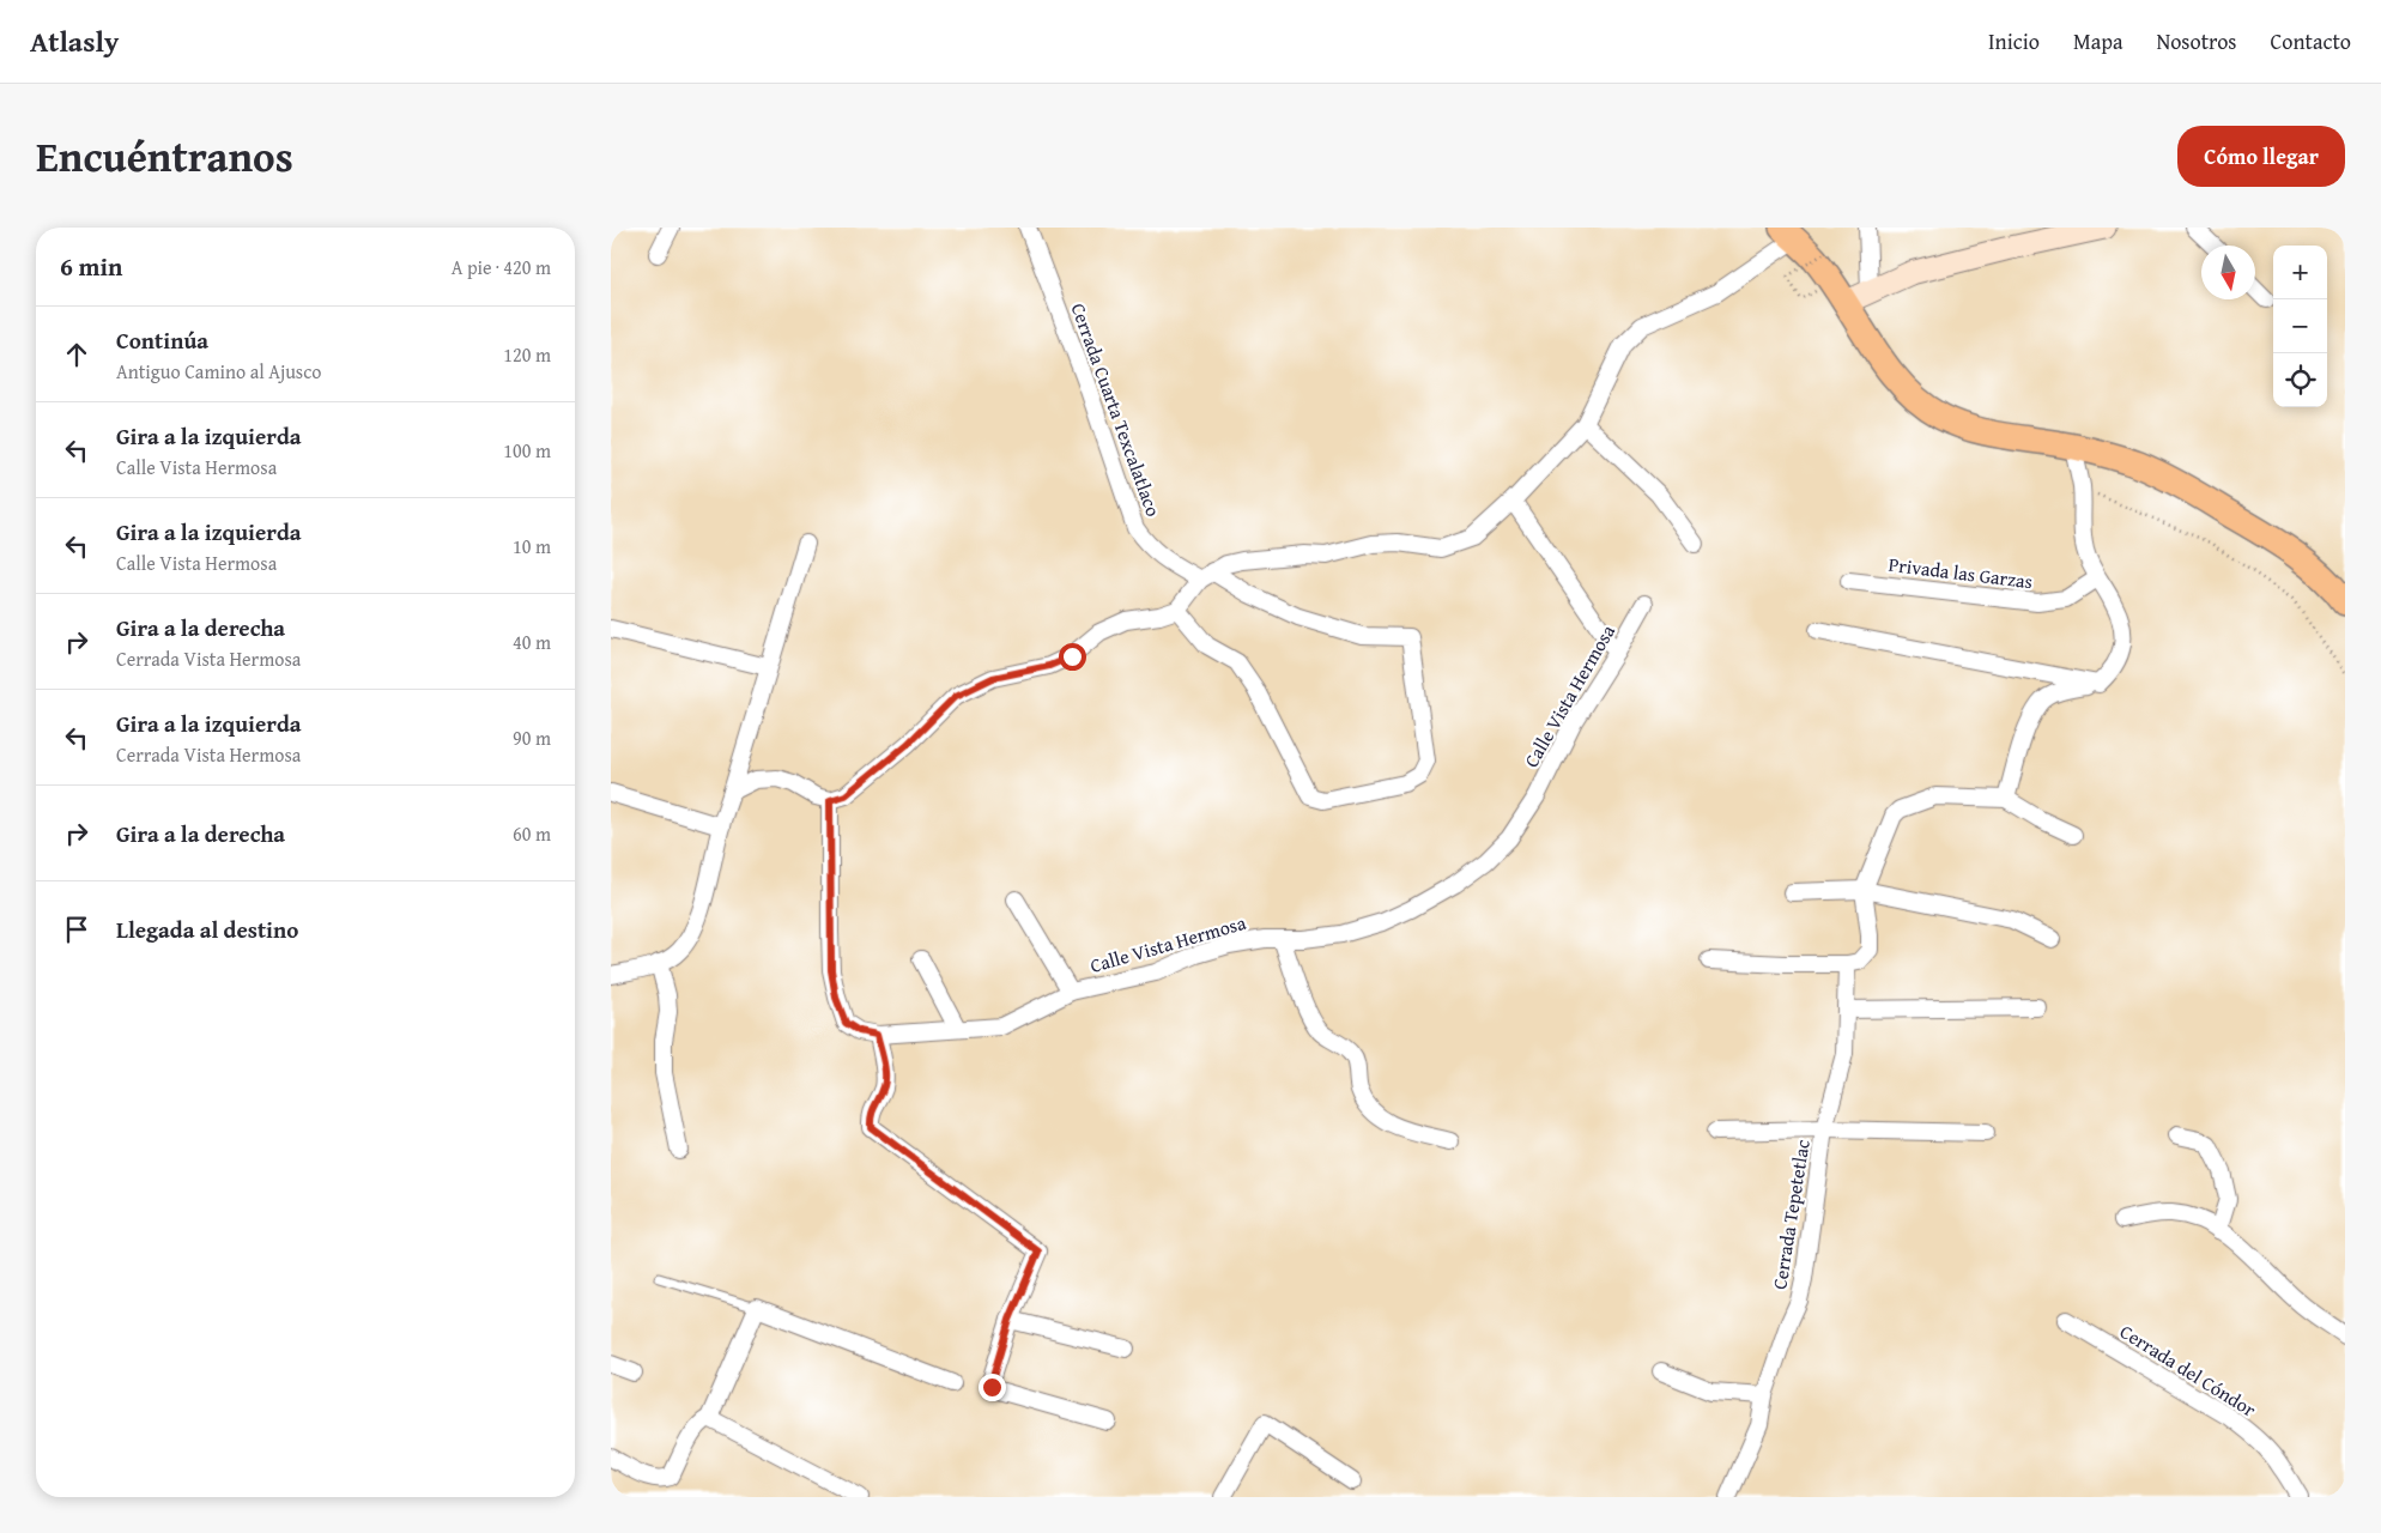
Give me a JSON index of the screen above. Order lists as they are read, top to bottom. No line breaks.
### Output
{"streets":{"street":["Cerrada Cuarta Texcalatlaco","Privada las Garzas","Calle Vista Hermosa","Cerrada Tepetetlac","Cerrada del Cóndor"]},"north":"bottom","page":{"header":"Atlasly","nav":["Inicio","Mapa","Nosotros","Contacto"],"title":"Encuéntranos","buttons":"Cómo llegar","heading":["6 min","A pie · 420 m"],"map_buttons":["+","−"],"list":[["Continúa","Antiguo Camino al Ajusco","120 m"],["Gira a la izquierda","Calle Vista Hermosa","100 m"],["Gira a la izquierda","Calle Vista Hermosa","10 m"],["Gira a la derecha","Cerrada Vista Hermosa","40 m"],["Gira a la izquierda","Cerrada Vista Hermosa","90 m"],["Gira a la derecha","60 m"],"Llegada al destino"]}}
